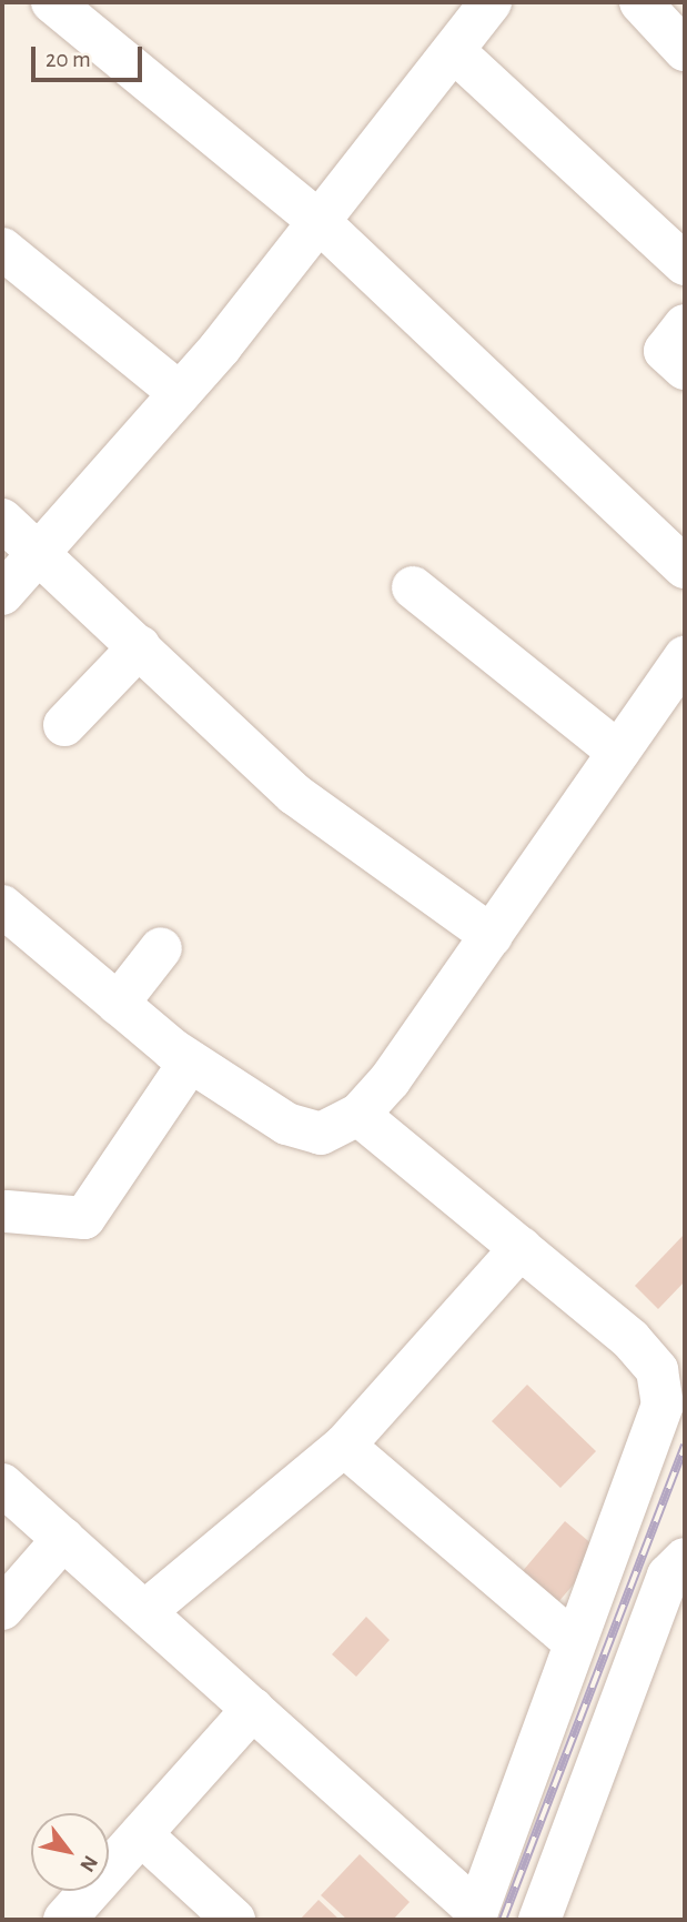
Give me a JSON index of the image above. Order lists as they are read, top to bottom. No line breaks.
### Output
{"scale_bar":"20 m","north":"bottom right"}
